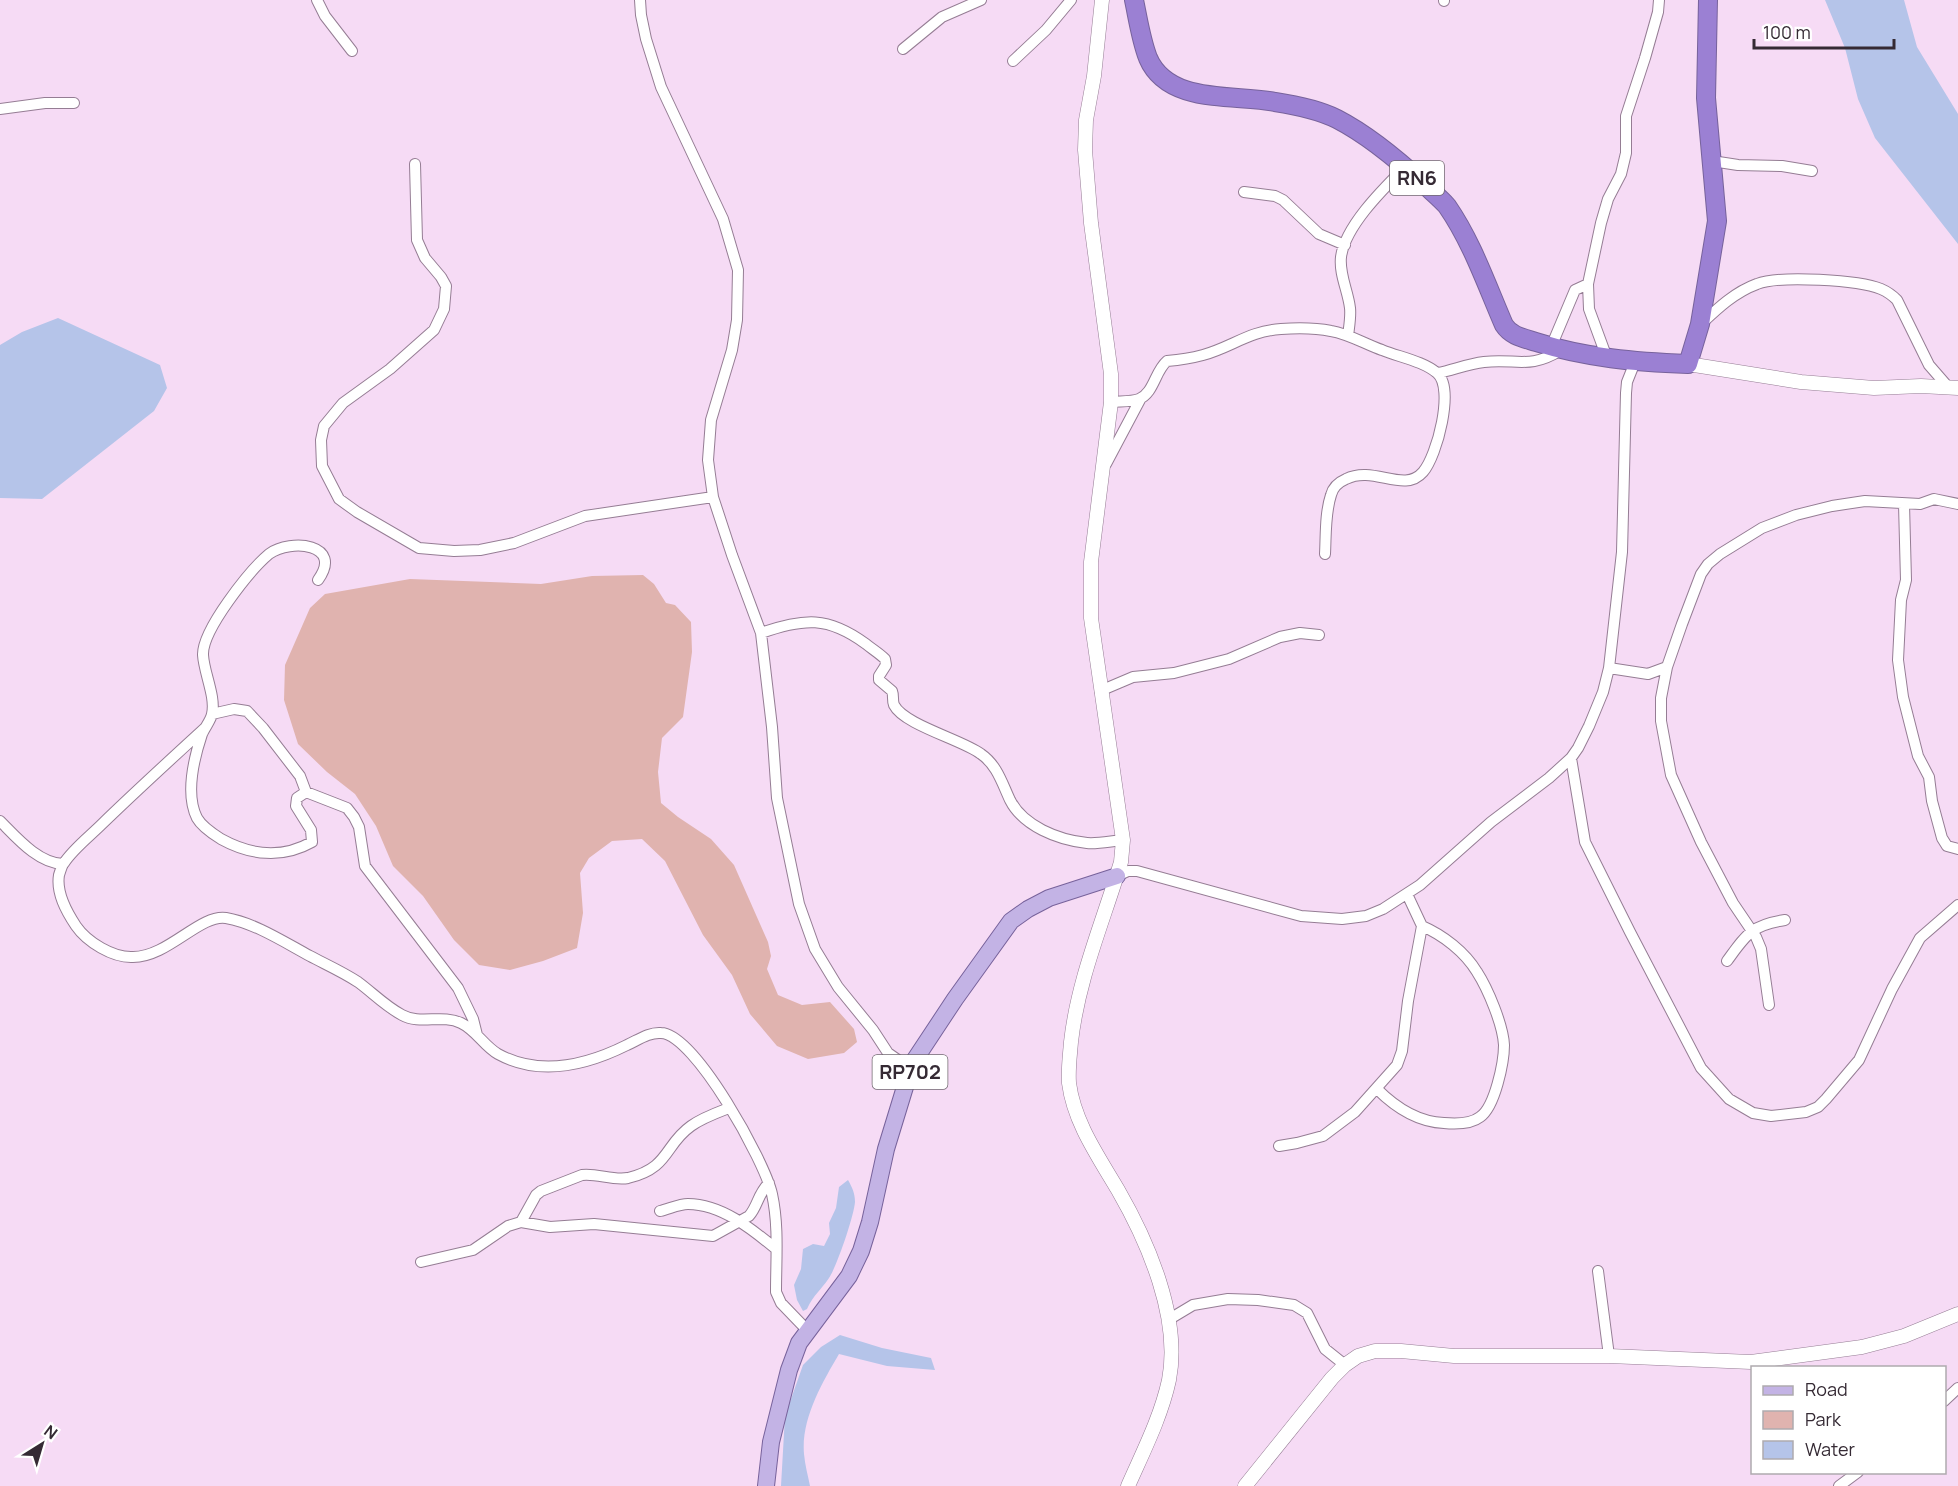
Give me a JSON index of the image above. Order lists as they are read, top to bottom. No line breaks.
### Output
{"streets":{"highway":["RN6"],"main road":["RP702"]},"legend":["Road","Park","Water"],"scale_bar":"100 m","north":"top right"}
